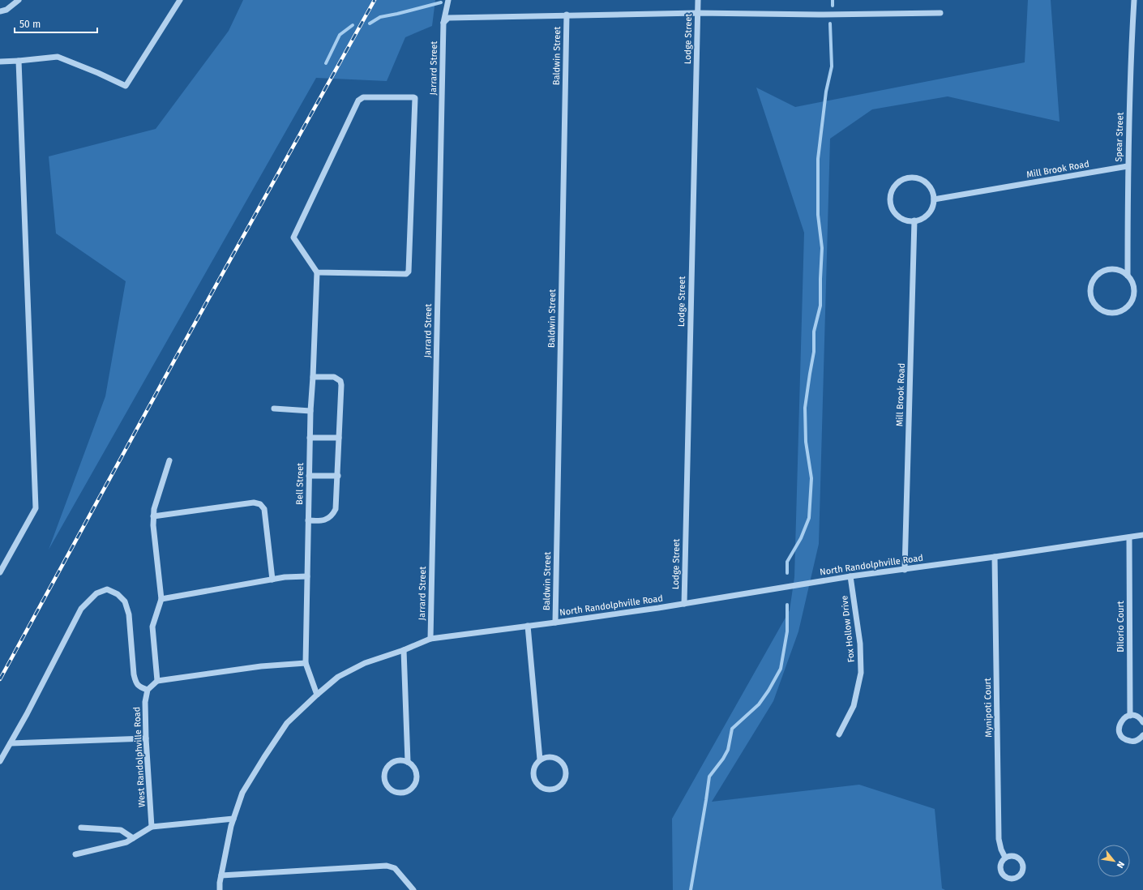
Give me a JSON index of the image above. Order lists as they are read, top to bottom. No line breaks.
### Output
{"streets":{"street":["Lodge Street","Baldwin Street","Jarrard Street","Spear Street","Mill Brook Road","Bell Street","North Randolphville Road","Dilorio Court","Fox Hollow Drive","Mynipoti Court","West Randolphville Road"]},"crossings":[["Lodge Street","North Randolphville Road"],["Baldwin Street","North Randolphville Road"],["Jarrard Street","North Randolphville Road"],["Spear Street","Mill Brook Road"],["Mill Brook Road","North Randolphville Road"],["Bell Street","North Randolphville Road"],["North Randolphville Road","Dilorio Court"],["North Randolphville Road","Fox Hollow Drive"],["North Randolphville Road","Mynipoti Court"]],"scale_bar":"50 m","north":"bottom right"}
